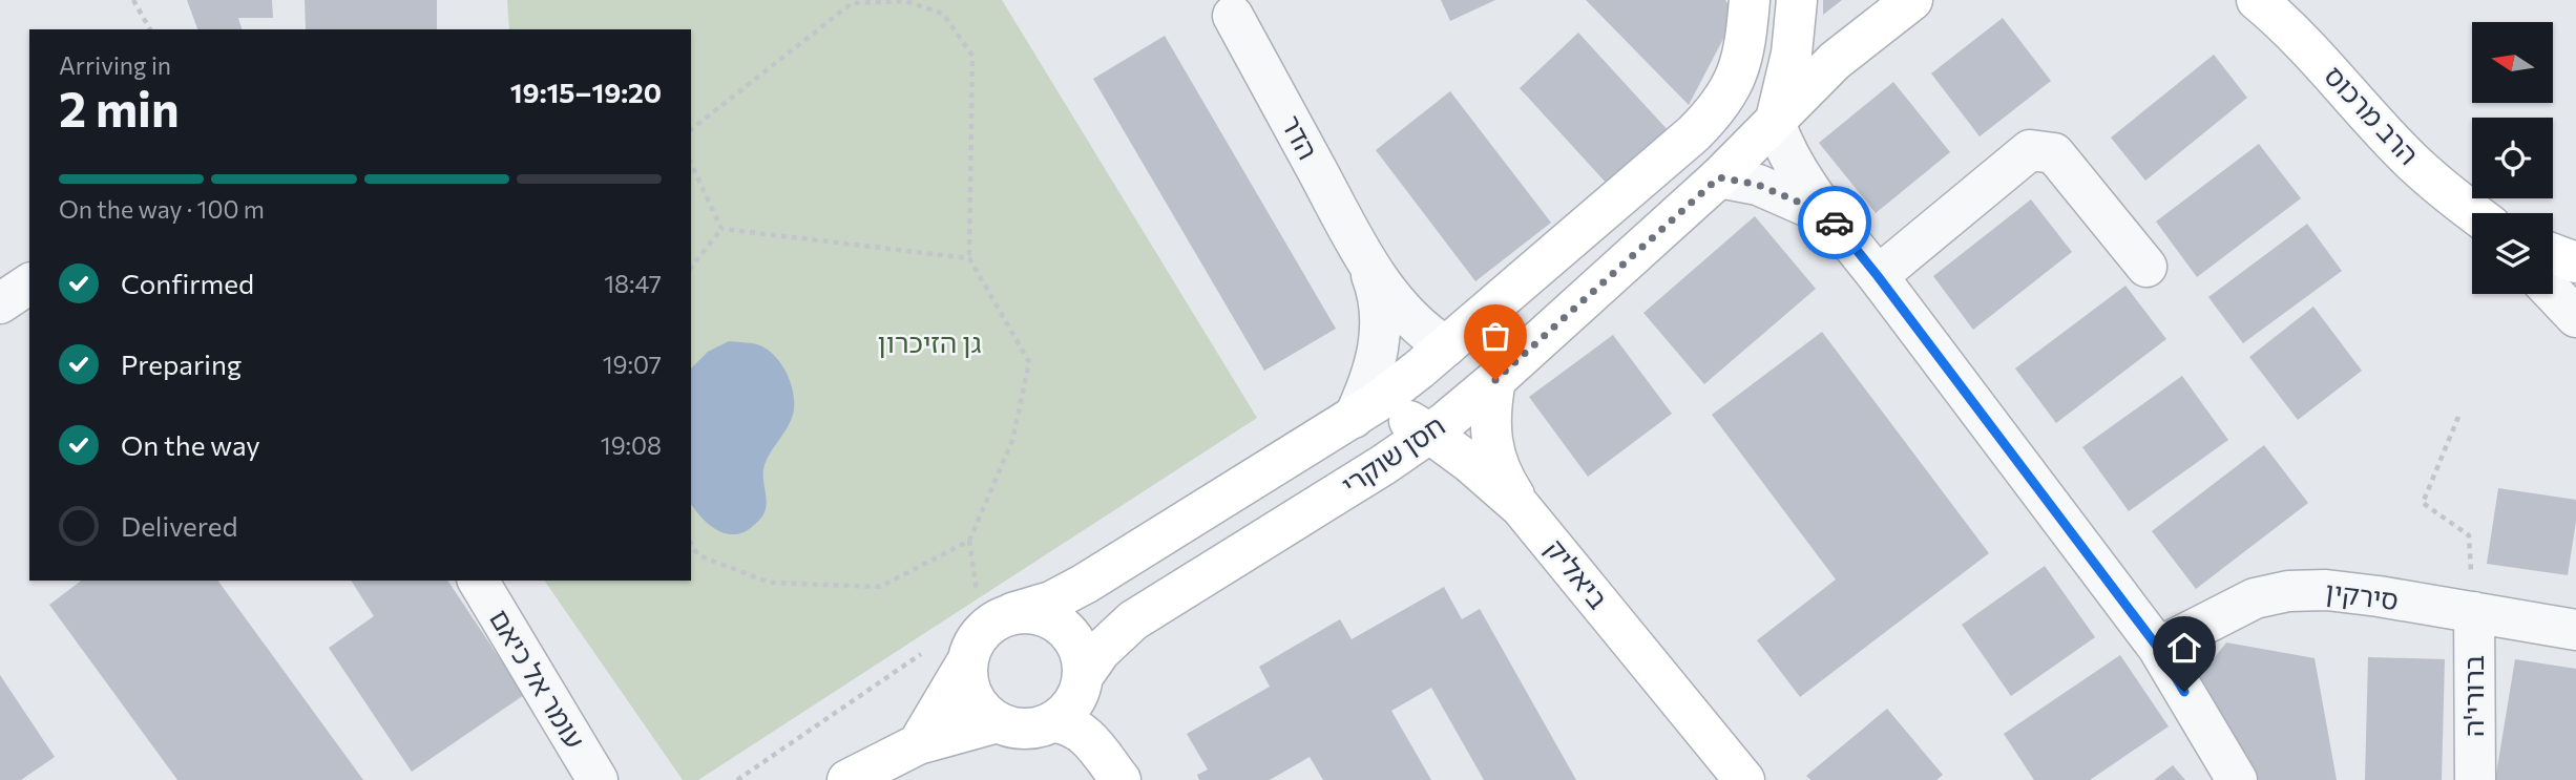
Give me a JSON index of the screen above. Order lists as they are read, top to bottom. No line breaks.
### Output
{"streets":{"street":["הרב מרכוס","הדר","חסן שוקרי","ביאליק","סירקין","עומר אל כיאם","ברורי'ה"]},"crossings":[["הדר","חסן שוקרי"],["הדר","ביאליק"],["חסן שוקרי","ביאליק"],["סירקין","ברורי'ה"]],"parks":["גן הזיכרון"],"north":"left","page":{"heading":["2 min","Arriving in","19:15–19:20"],"bar":"On the way · 100 m","list":[["Confirmed","18:47"],["Preparing","19:07"],["On the way","19:08"],"Delivered"]}}
